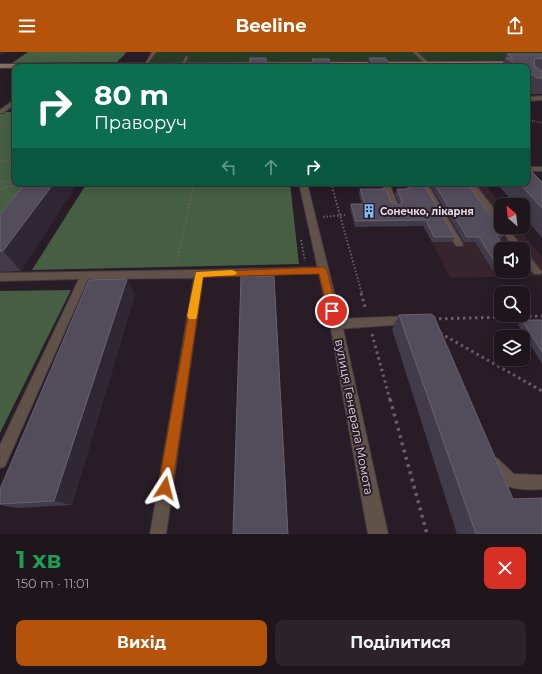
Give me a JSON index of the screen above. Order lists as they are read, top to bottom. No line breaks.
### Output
{"streets":{"street":["вулиця Генерала Момота"]},"places":{"building":["Сонечко, лікарня"]},"north":"top left","page":{"header":"Beeline","turn":["80 m","Праворуч"],"heading":["1 хв","150 m · 11:01"],"buttons":["Вихід","Поділитися"]}}
